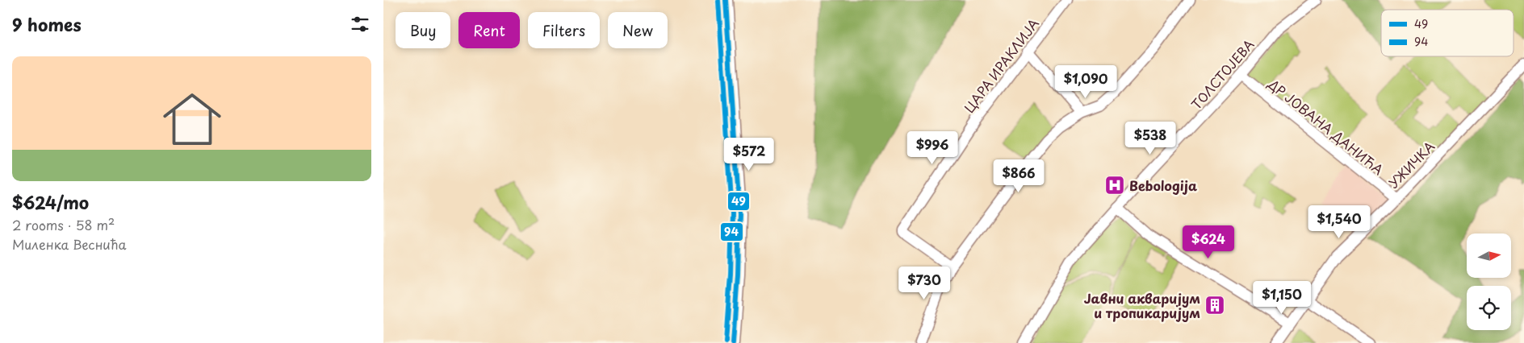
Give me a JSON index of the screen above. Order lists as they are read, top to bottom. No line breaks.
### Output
{"streets":{"street":["ЦАРА ИРАКЛИЈА","ТОЛСТОЈЕВА","ДР ЈОВАНА ДАНИЋА","УЖИЧКА"]},"crossings":[["ТОЛСТОЈЕВА","ДР ЈОВАНА ДАНИЋА"],["ДР ЈОВАНА ДАНИЋА","УЖИЧКА"]],"places":{"hospital":["Bebologija"],"building":["Јавни акваријум и тропикаријум"]},"lines":["transit line 49","transit line 94"],"legend":["49","94"],"north":"right","page":{"heading":"9 homes","chip":["Buy","Rent","Filters","New"],"list":[{"name":"$624/mo","note":"2 rooms · 58 m² · Миленка Веснића"}],"price":["$1,090","$538","$996","$572","$866","$1,540","$624","$730","$1,150"]}}
